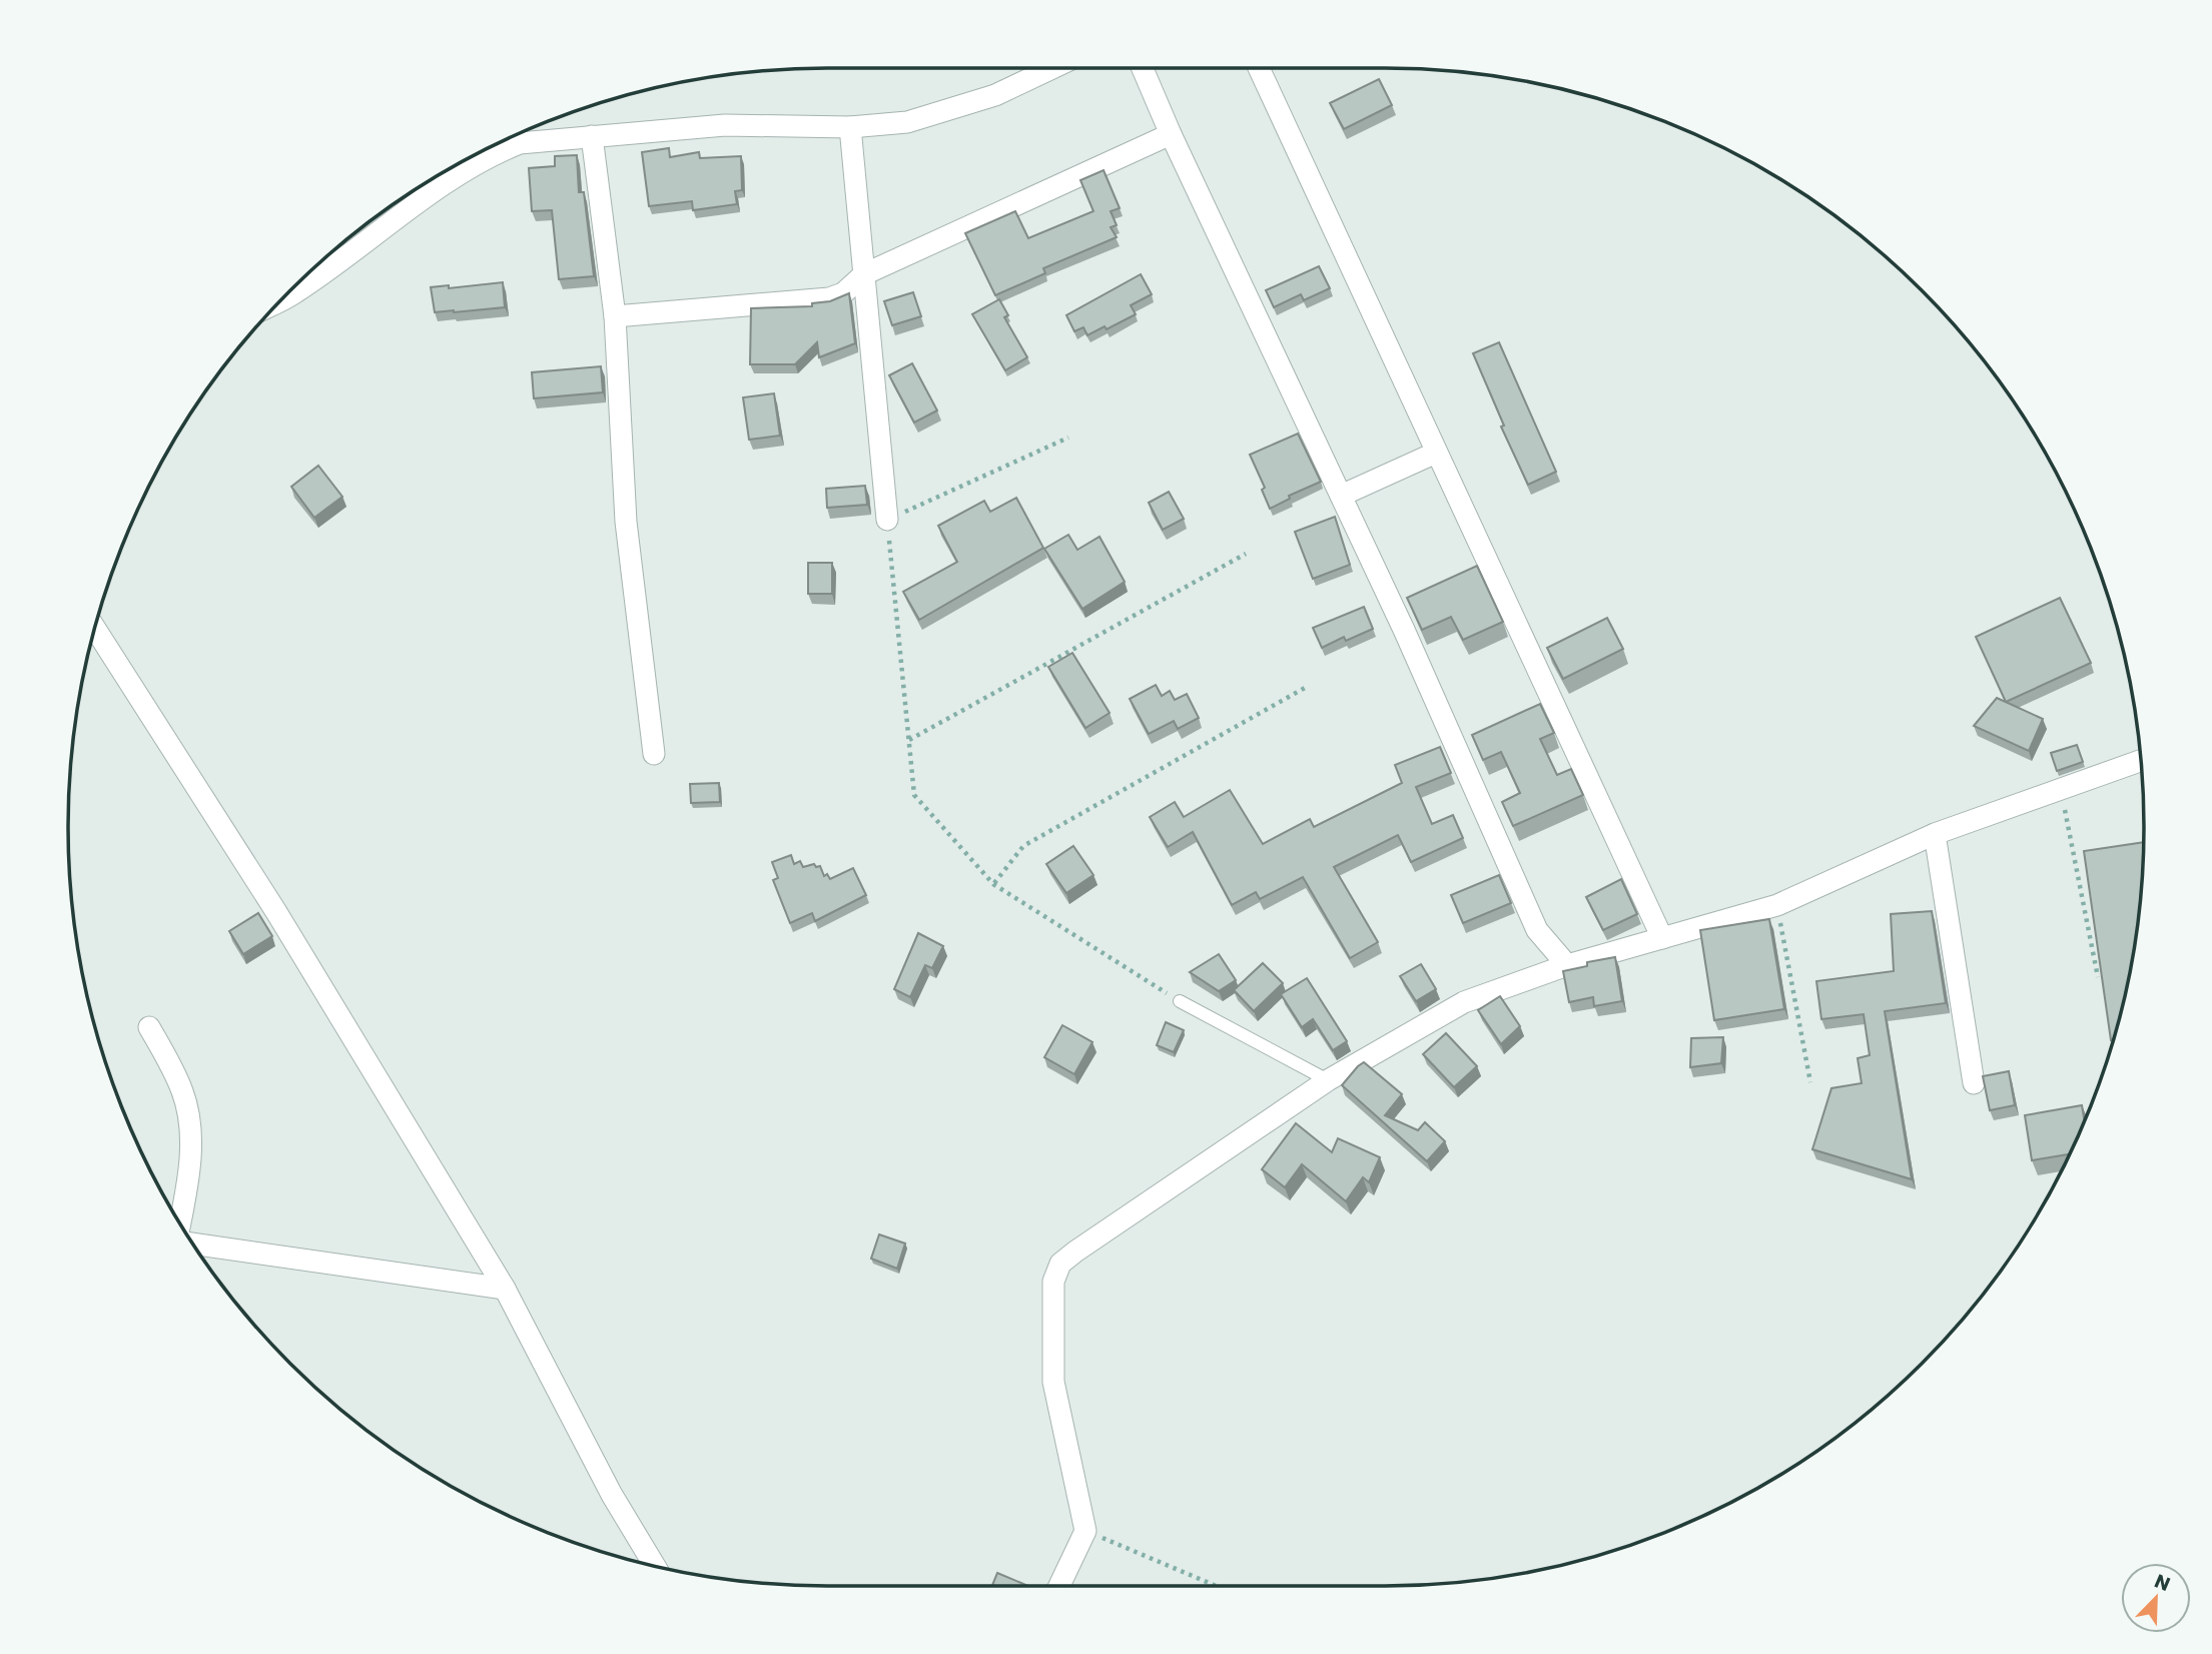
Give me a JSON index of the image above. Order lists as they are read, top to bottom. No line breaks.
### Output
{"north":"top right"}
